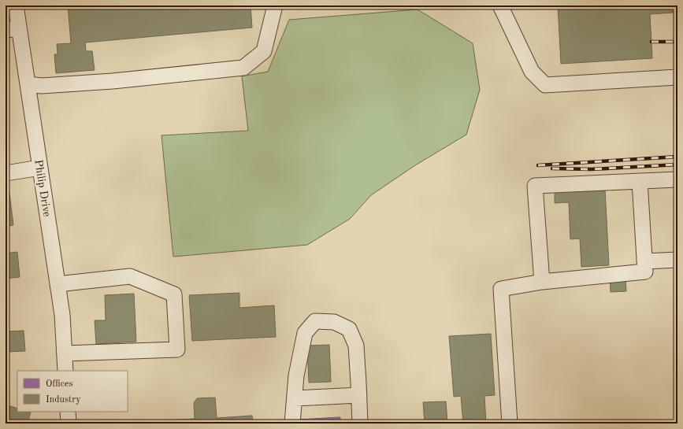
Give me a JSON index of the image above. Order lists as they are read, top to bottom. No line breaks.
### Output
{"streets":{"street":["Philip Drive"]},"legend":["Offices","Industry"]}
